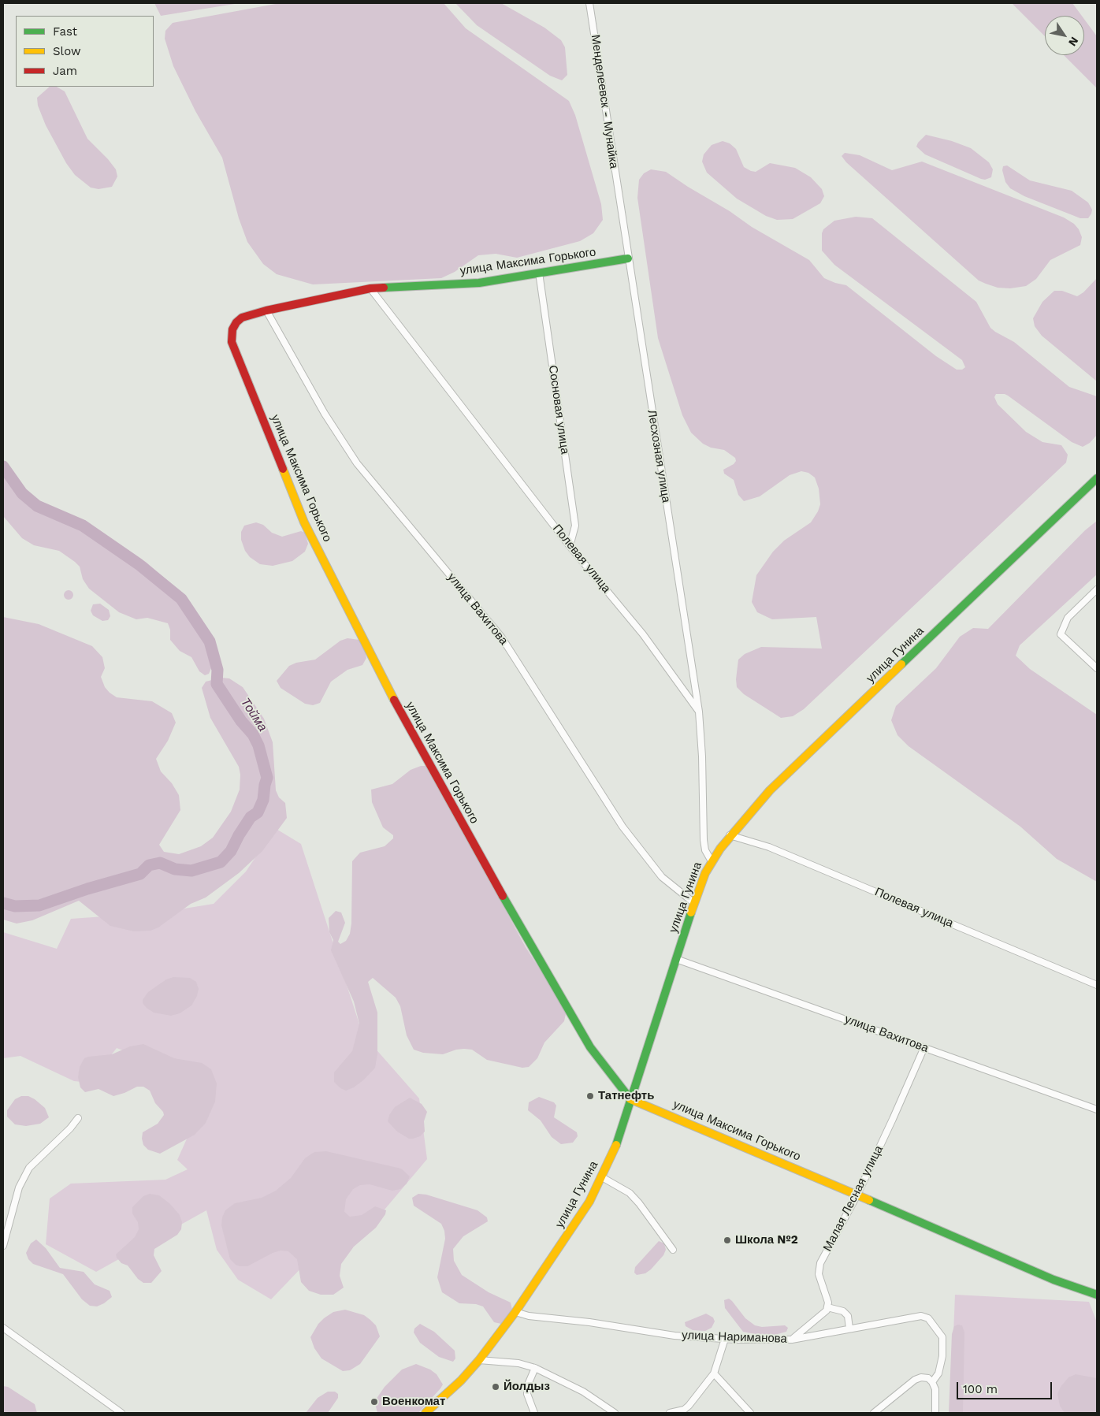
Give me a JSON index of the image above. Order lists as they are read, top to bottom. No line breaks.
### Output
{"streets":{"street":["Менделеевск - Мунайка","улица Максима Горького","Сосновая улица","Лесхозная улица","Полевая улица","улица Вахитова","улица Гунина","Малая Лесная улица","улица Нариманова"]},"crossings":[["Менделеевск - Мунайка","Лесхозная улица"],["улица Максима Горького","Сосновая улица"],["улица Максима Горького","Лесхозная улица"],["улица Максима Горького","Полевая улица"],["улица Максима Горького","улица Вахитова"],["улица Максима Горького","улица Гунина"],["улица Максима Горького","Малая Лесная улица"],["Сосновая улица","Полевая улица"],["Лесхозная улица","Полевая улица"],["Полевая улица","улица Гунина"],["улица Вахитова","улица Гунина"],["улица Вахитова","Малая Лесная улица"],["улица Гунина","улица Нариманова"]],"water":["Тойма"],"places":["Татнефть","Школа №2","Йолдыз","Военкомат"],"legend":["Fast","Slow","Jam"],"scale_bar":"100 m","north":"bottom right"}
